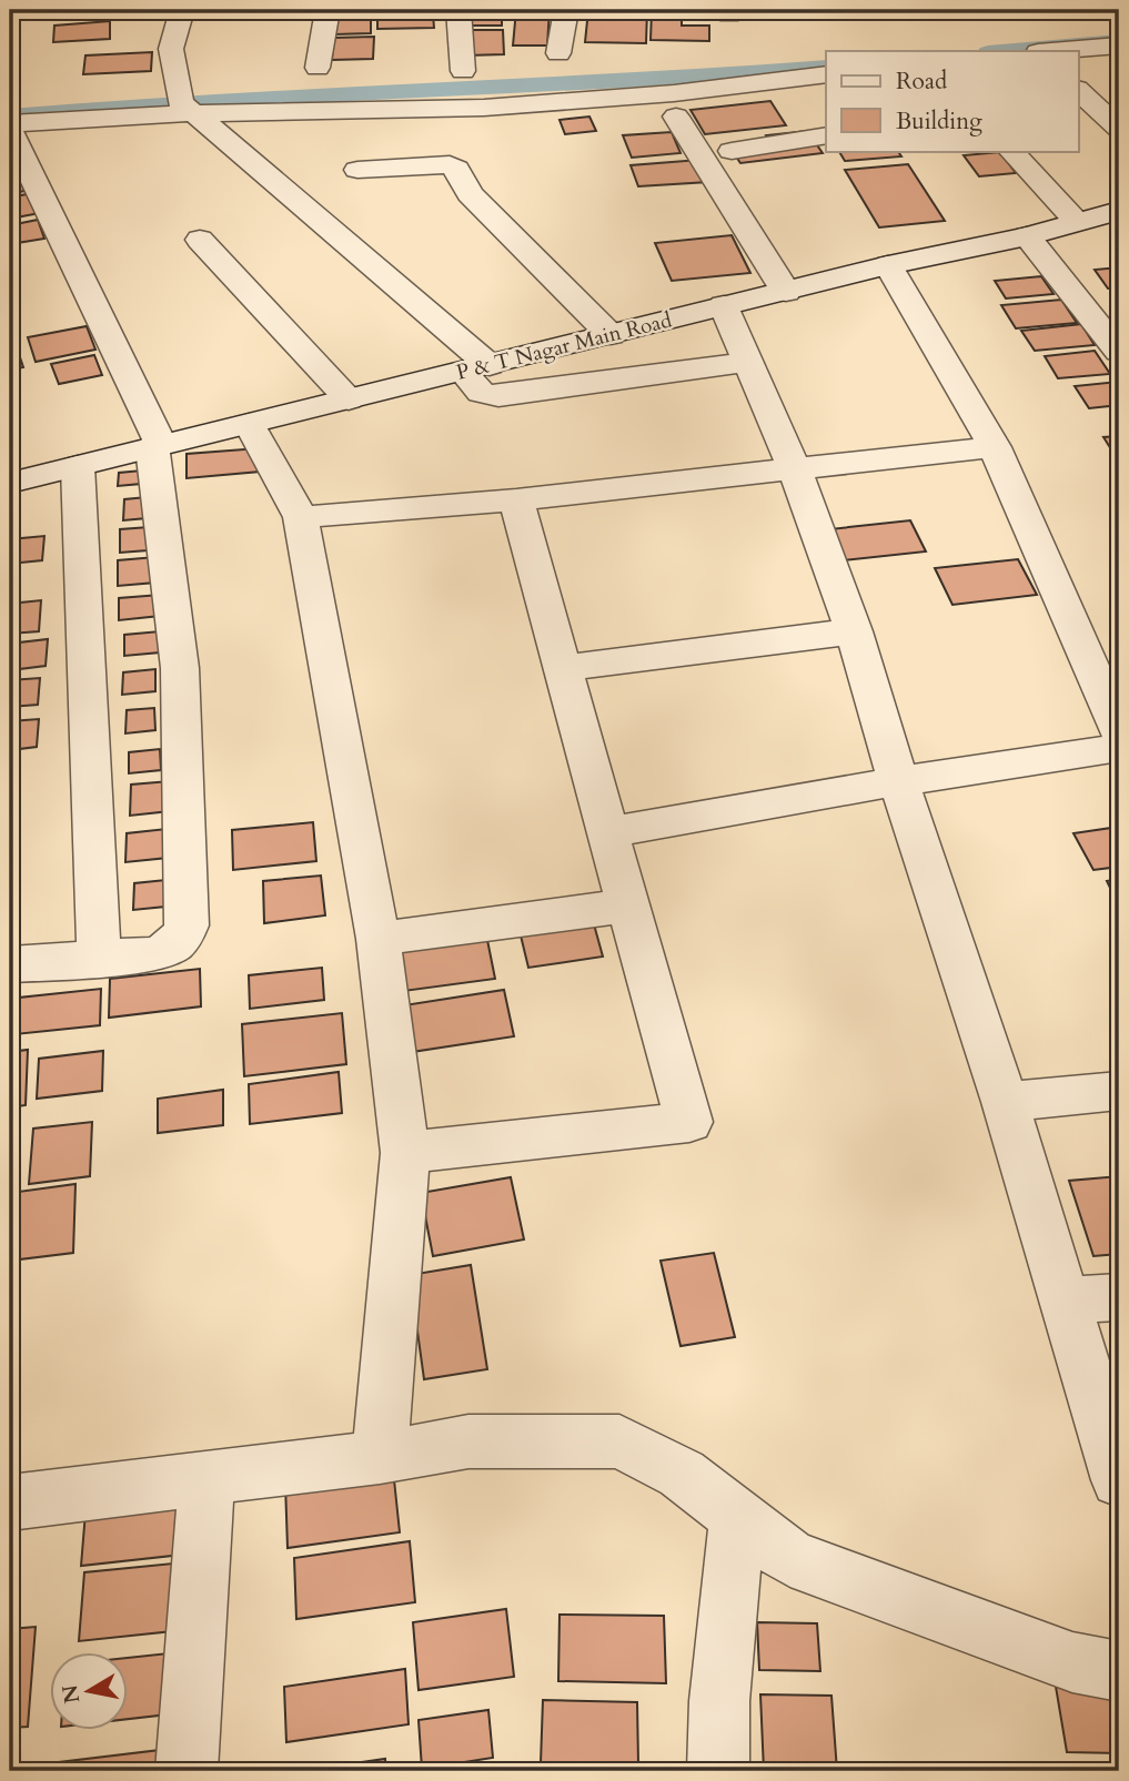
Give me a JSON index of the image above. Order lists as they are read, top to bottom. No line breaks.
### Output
{"streets":{"street":["P & T Nagar Main Road"]},"legend":["Road","Building"],"north":"left"}
